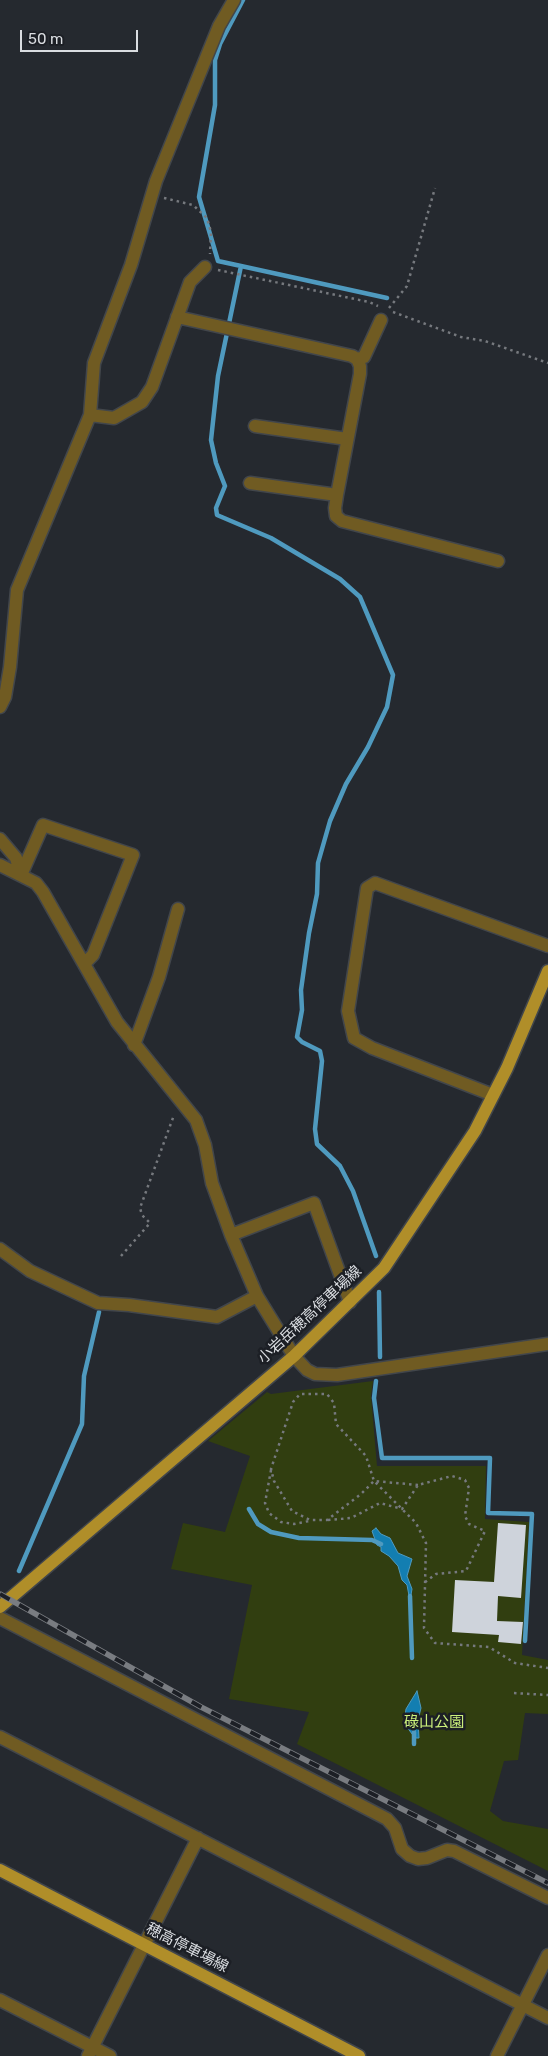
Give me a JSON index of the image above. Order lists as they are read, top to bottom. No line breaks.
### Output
{"streets":{"main road":["小岩岳穂高停車場線","穂高停車場線"]},"parks":["碌山公園"],"scale_bar":"50 m"}
